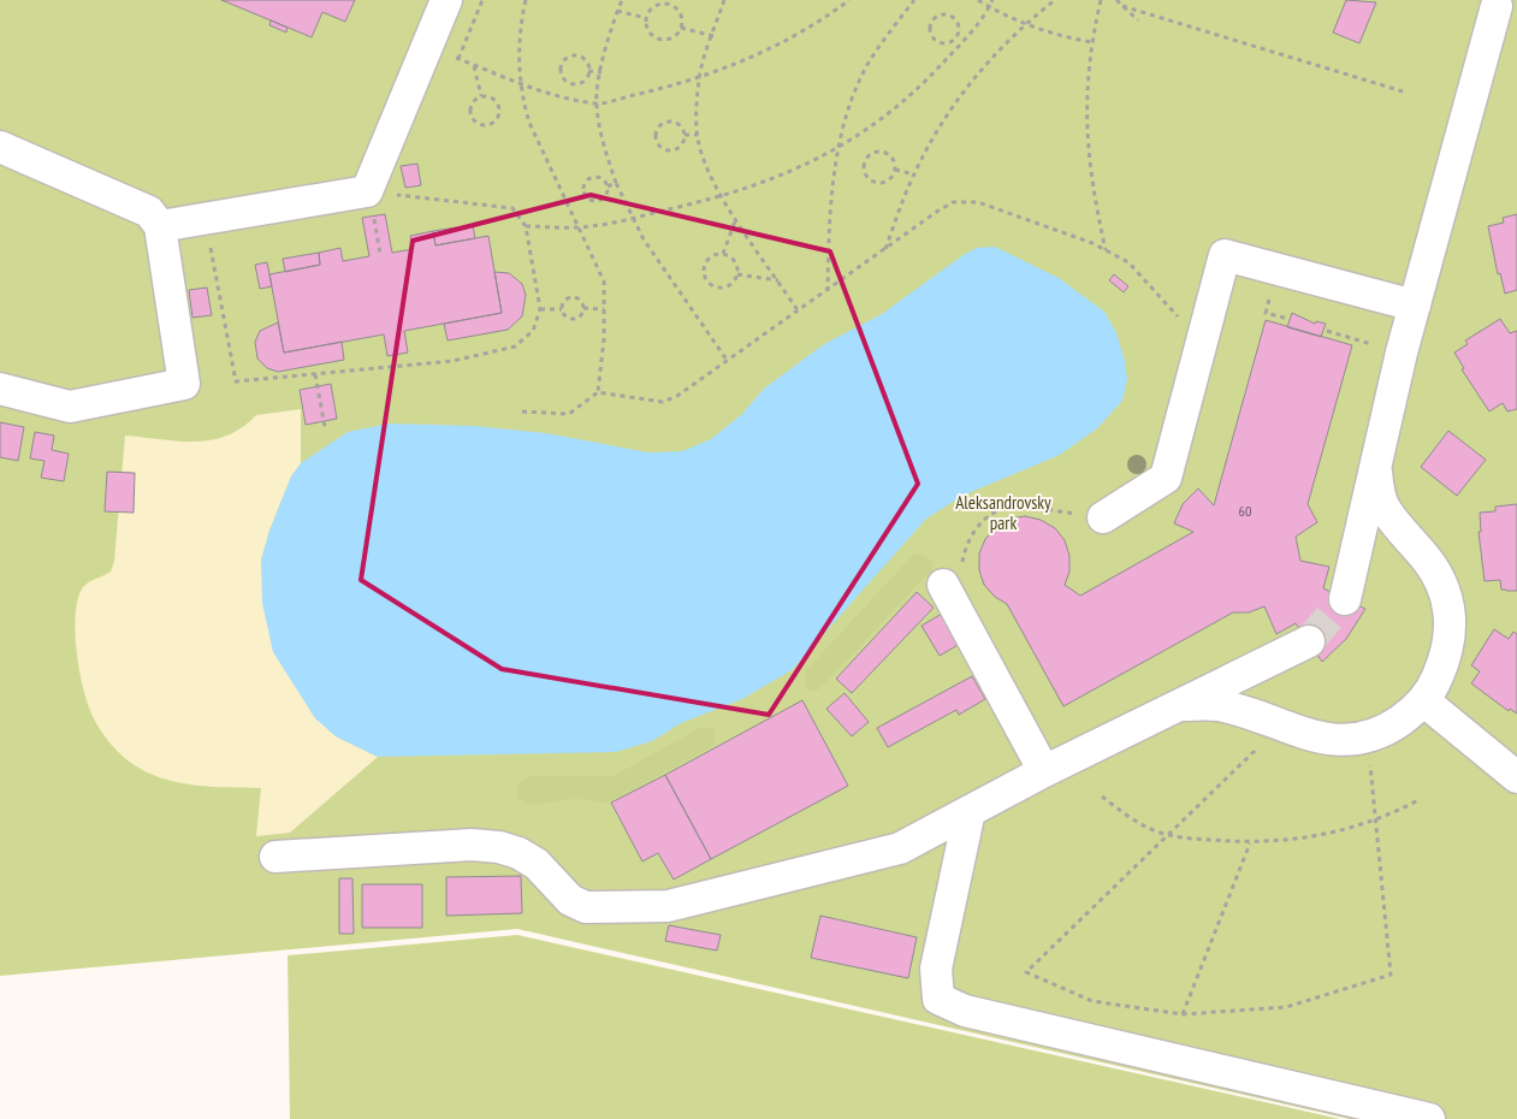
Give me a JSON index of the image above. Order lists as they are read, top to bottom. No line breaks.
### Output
{"parks":["Aleksandrovsky park"],"house_numbers":["60"]}
